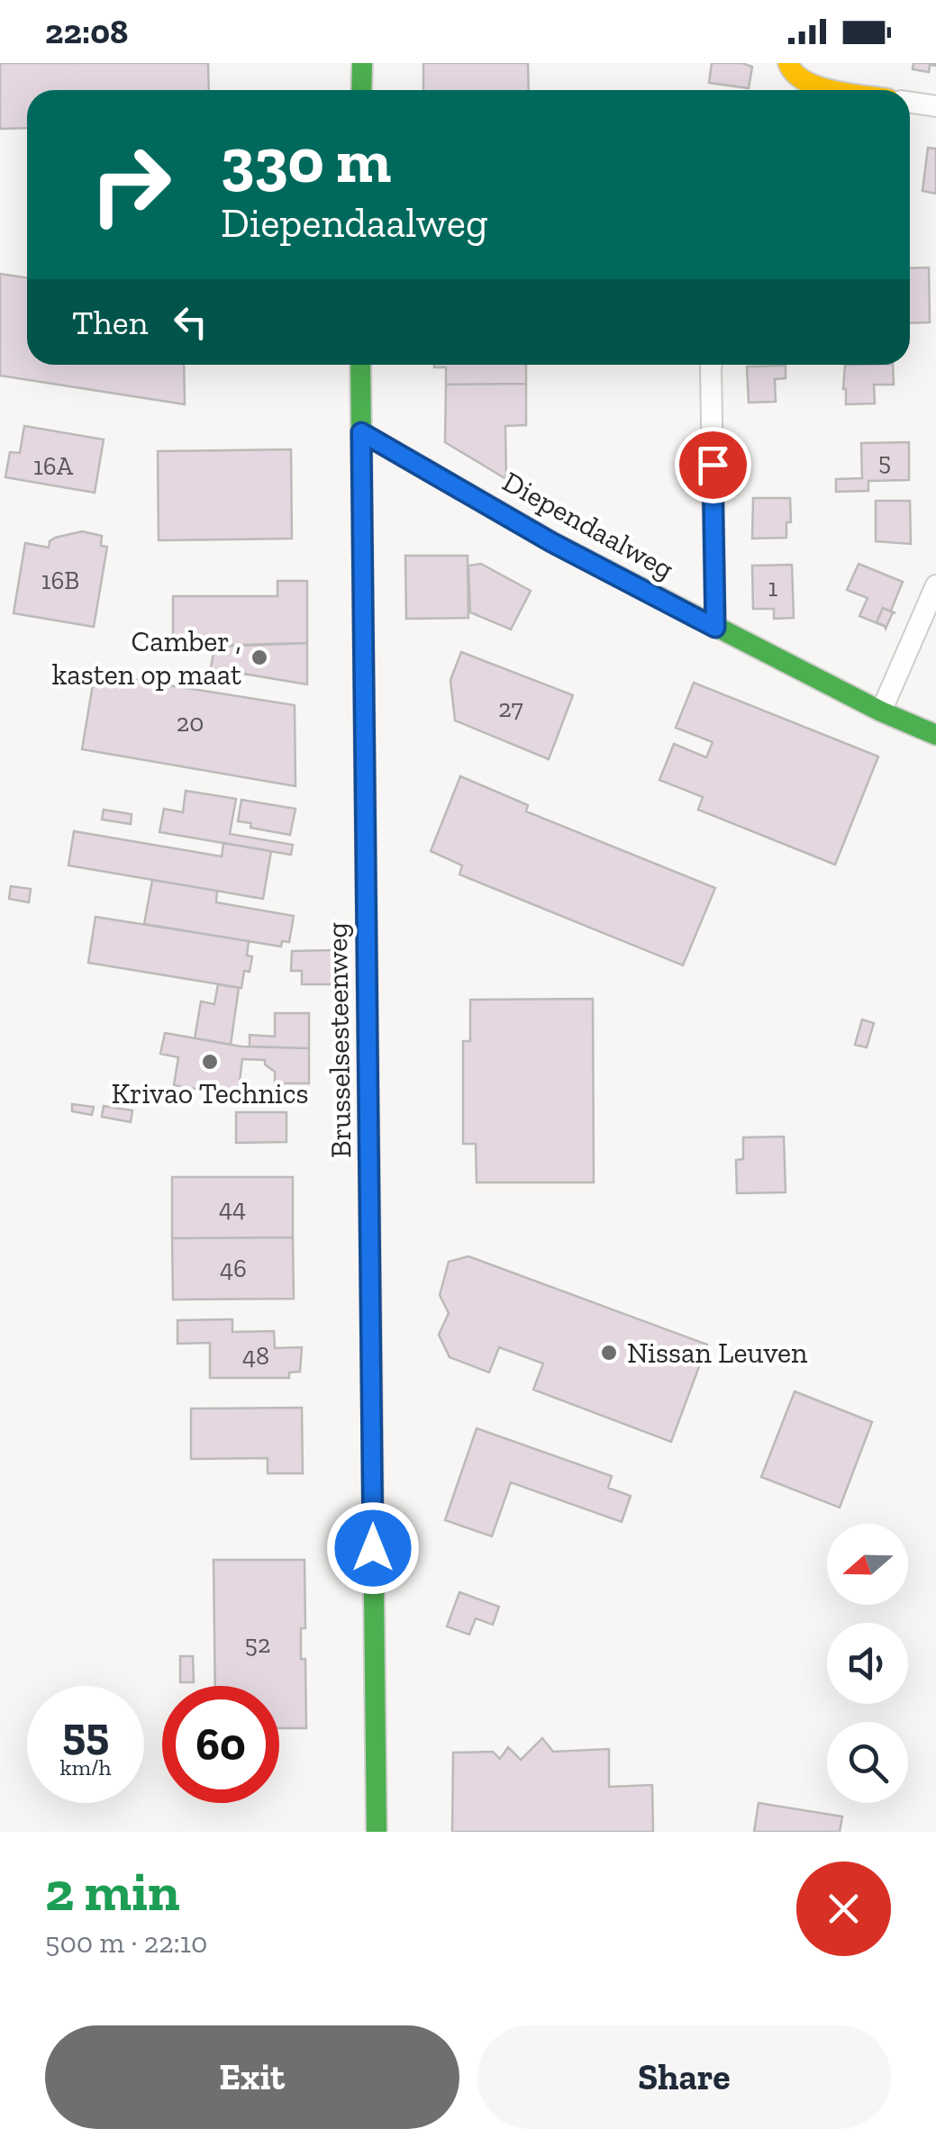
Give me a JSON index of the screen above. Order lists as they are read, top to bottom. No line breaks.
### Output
{"streets":{"main road":["Diependaalweg","Brusselsesteenweg"]},"crossings":[["Diependaalweg","Brusselsesteenweg"]],"places":["Camber , kasten op maat","Krivao Technics","Nissan Leuven"],"house_numbers":["5","16A","16B","1","27","20","44","46","48","52"],"north":"left","page":{"status":"22:08","turn":["330 m","Diependaalweg"],"then":"Then","speed":"55 km/h","limit":"60","heading":["2 min","500 m · 22:10"],"buttons":["Exit","Share"]}}
